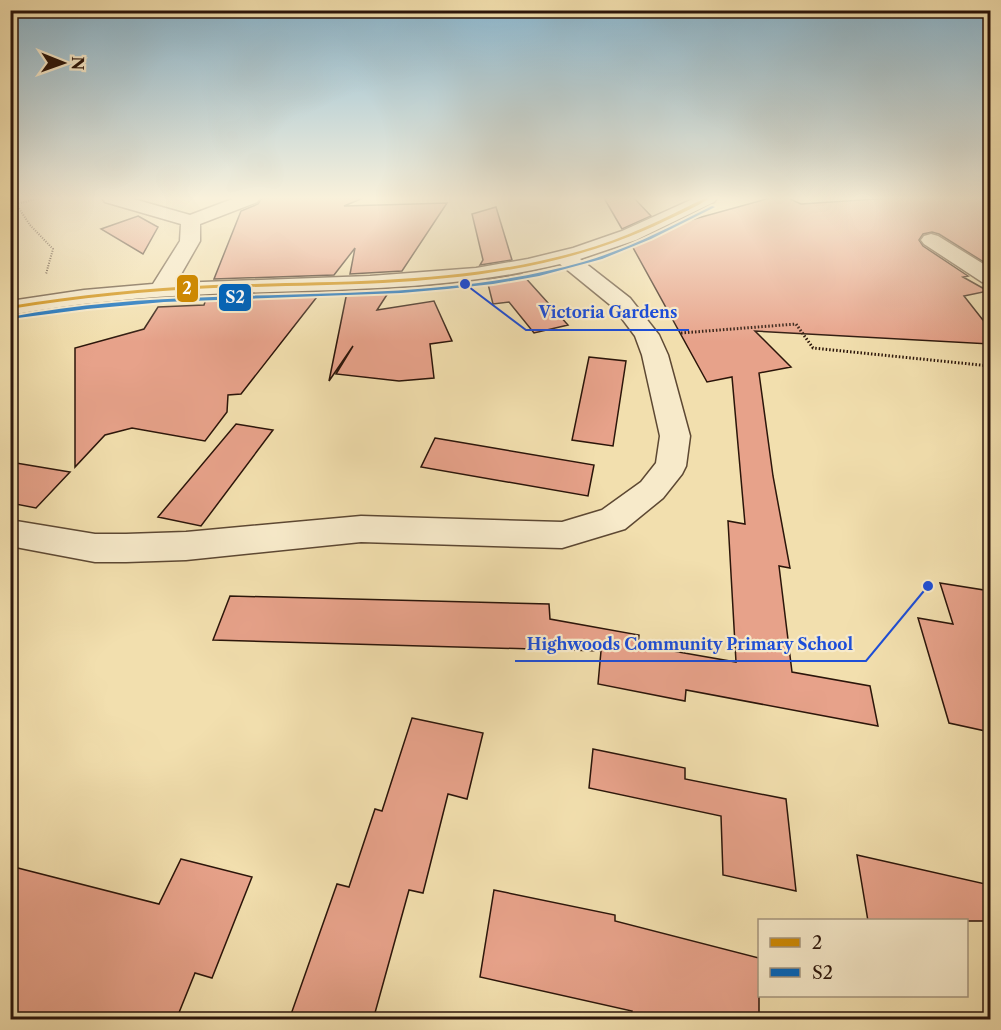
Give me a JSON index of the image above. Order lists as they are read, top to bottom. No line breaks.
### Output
{"places":["Victoria Gardens","Highwoods Community Primary School"],"lines":["transit line 2","transit line S2"],"legend":["2","S2"],"north":"right"}
